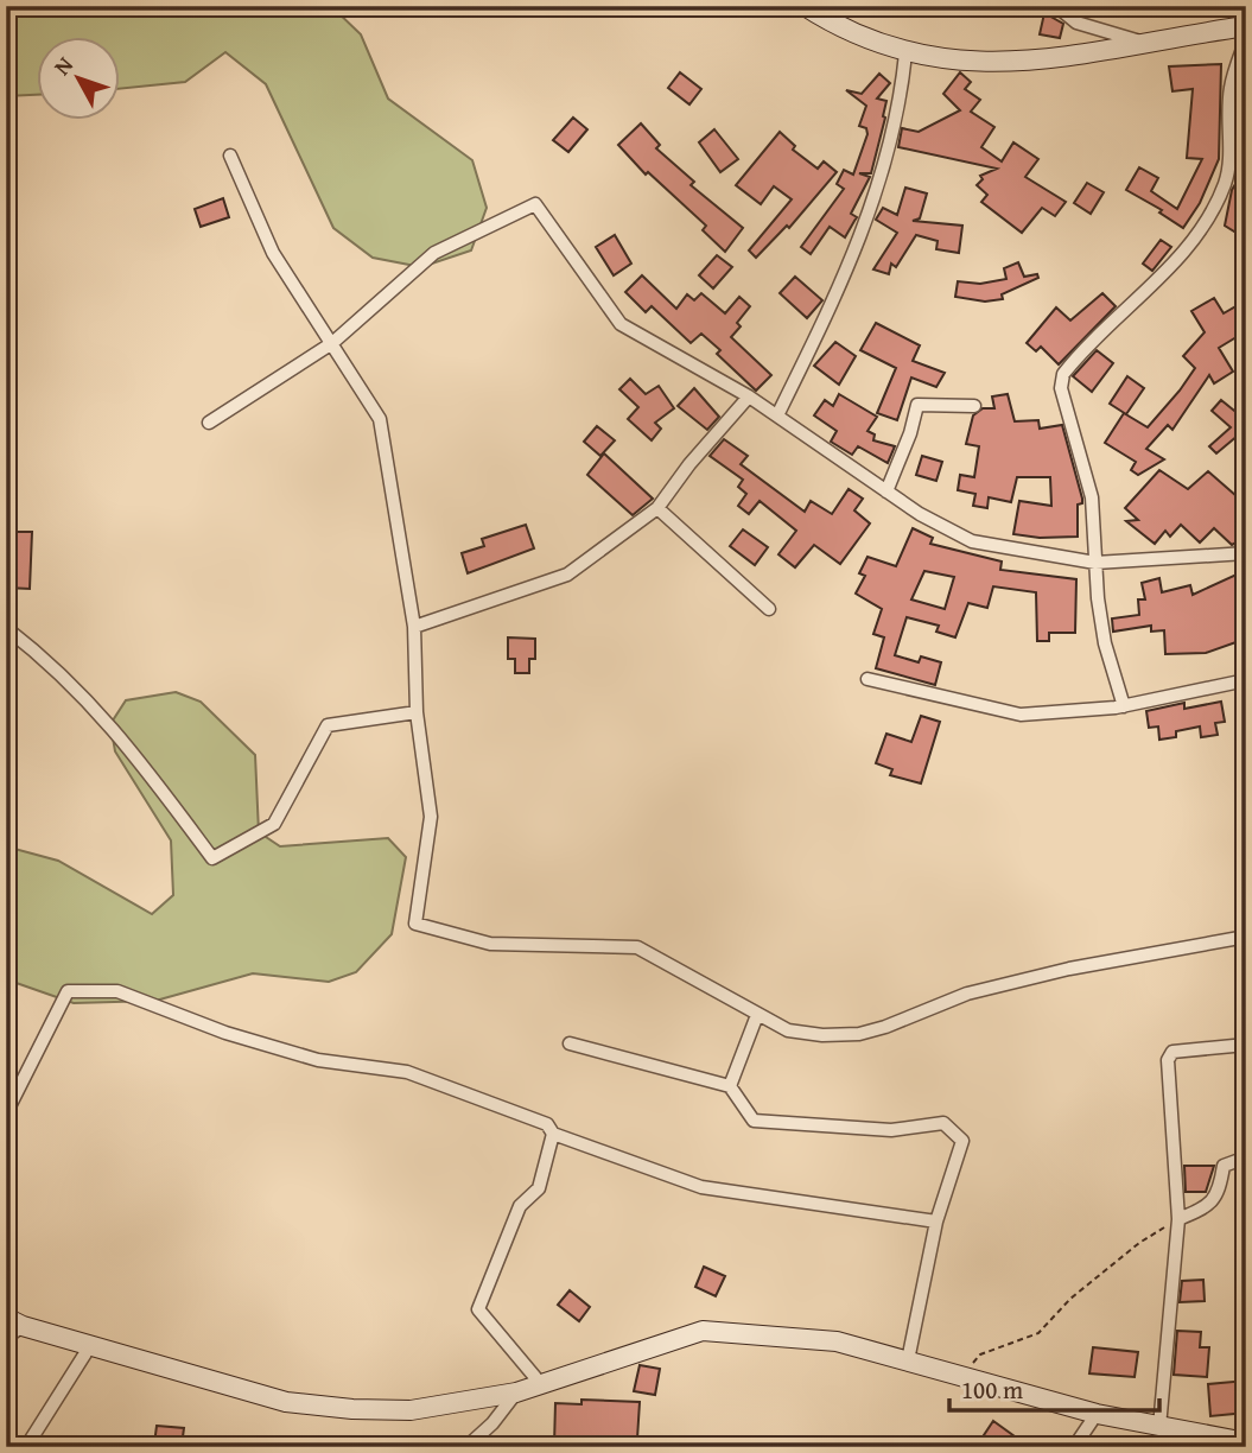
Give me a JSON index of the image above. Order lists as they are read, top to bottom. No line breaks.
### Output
{"scale_bar":"100 m","north":"top left"}
